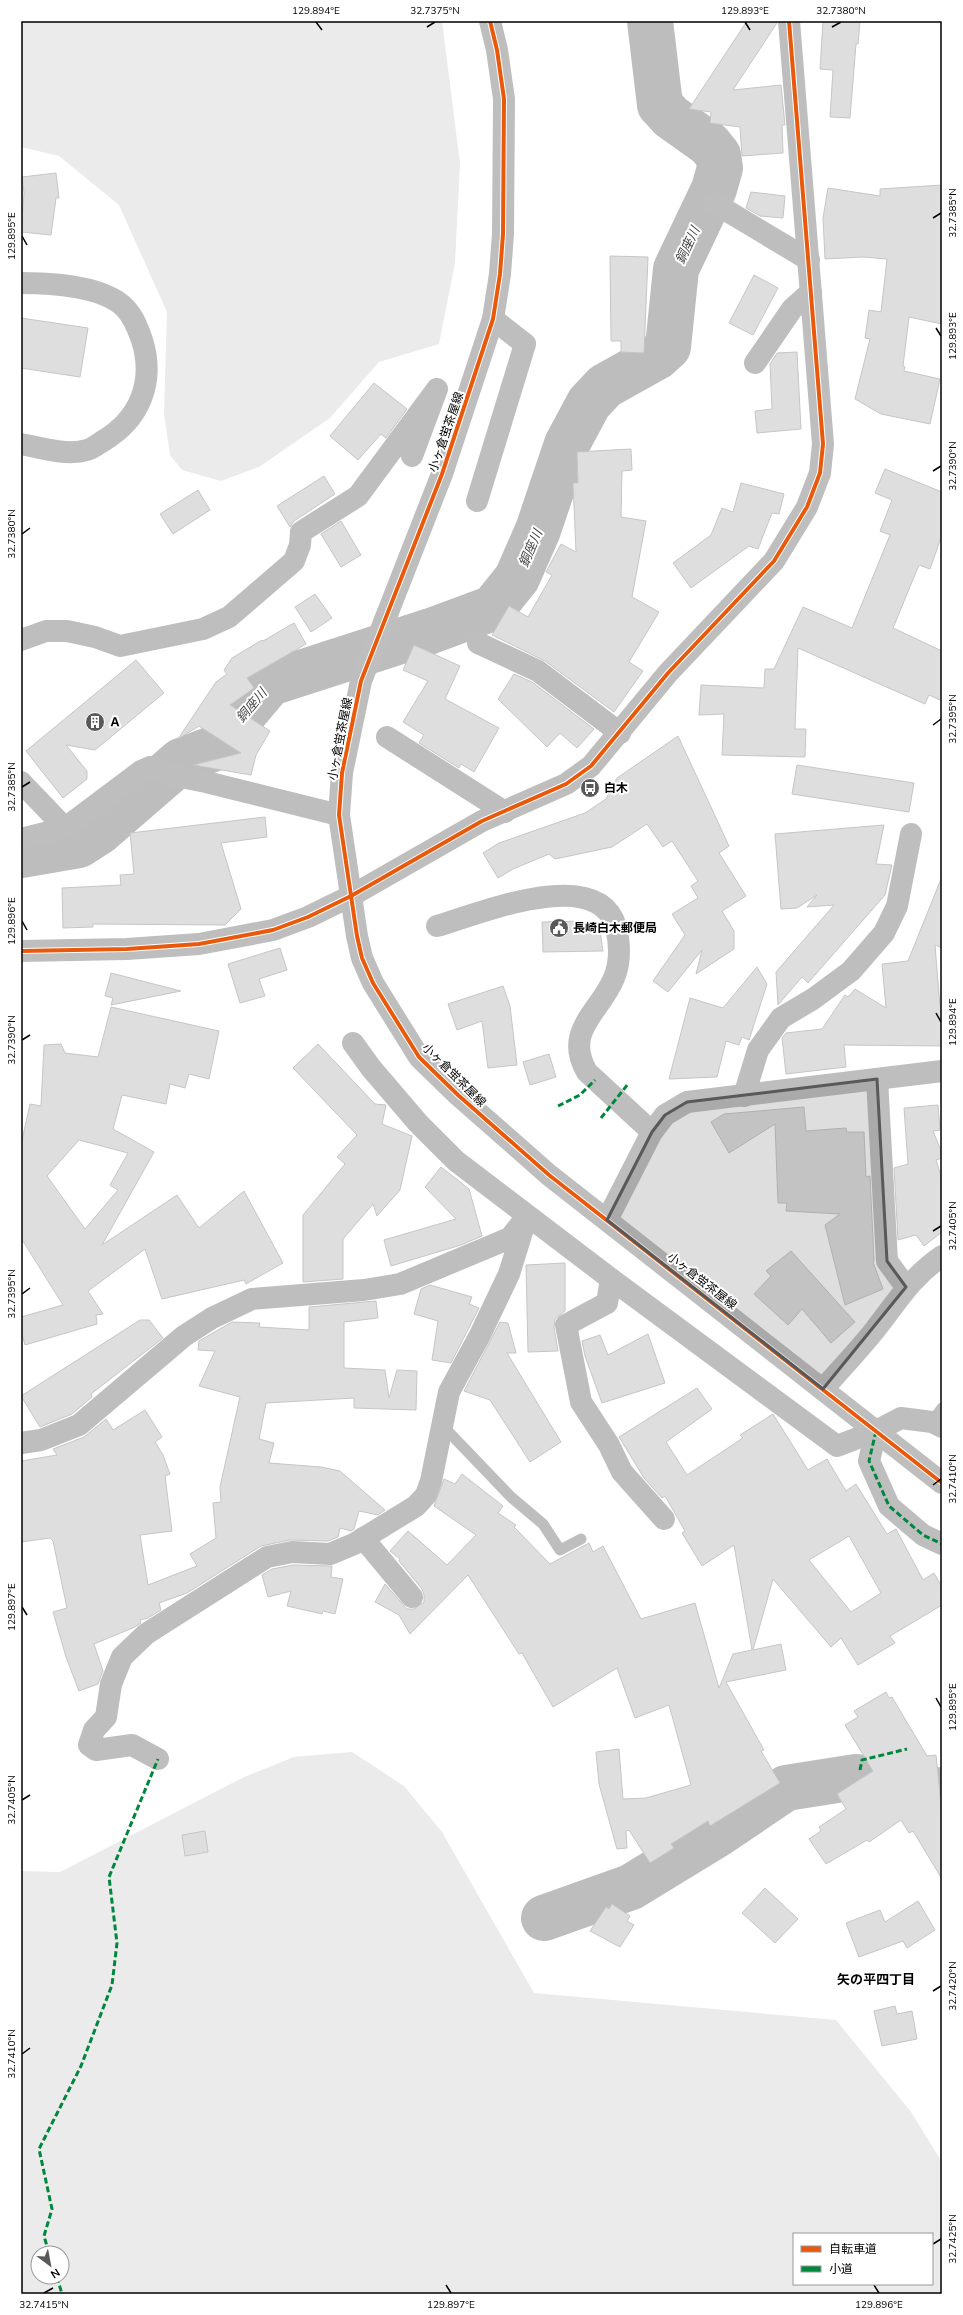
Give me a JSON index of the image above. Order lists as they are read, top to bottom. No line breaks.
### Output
{"streets":{"street":["小ヶ倉蛍茶屋線"]},"districts":["矢の平四丁目"],"water":["銅座川"],"places":{"building":["Ａ"],"bus stop":["白木"],"public building":["長崎白木郵便局"]},"legend":["自転車道","小道"],"north":"bottom right","coordinates":["129.894°E","32.7375°N","129.893°E","32.7380°N","32.7385°N","129.895°E","32.7390°N","32.7395°N","129.896°E","32.7405°N","32.7410°N","129.897°E","32.7420°N","32.7425°N","32.7415°N"]}
